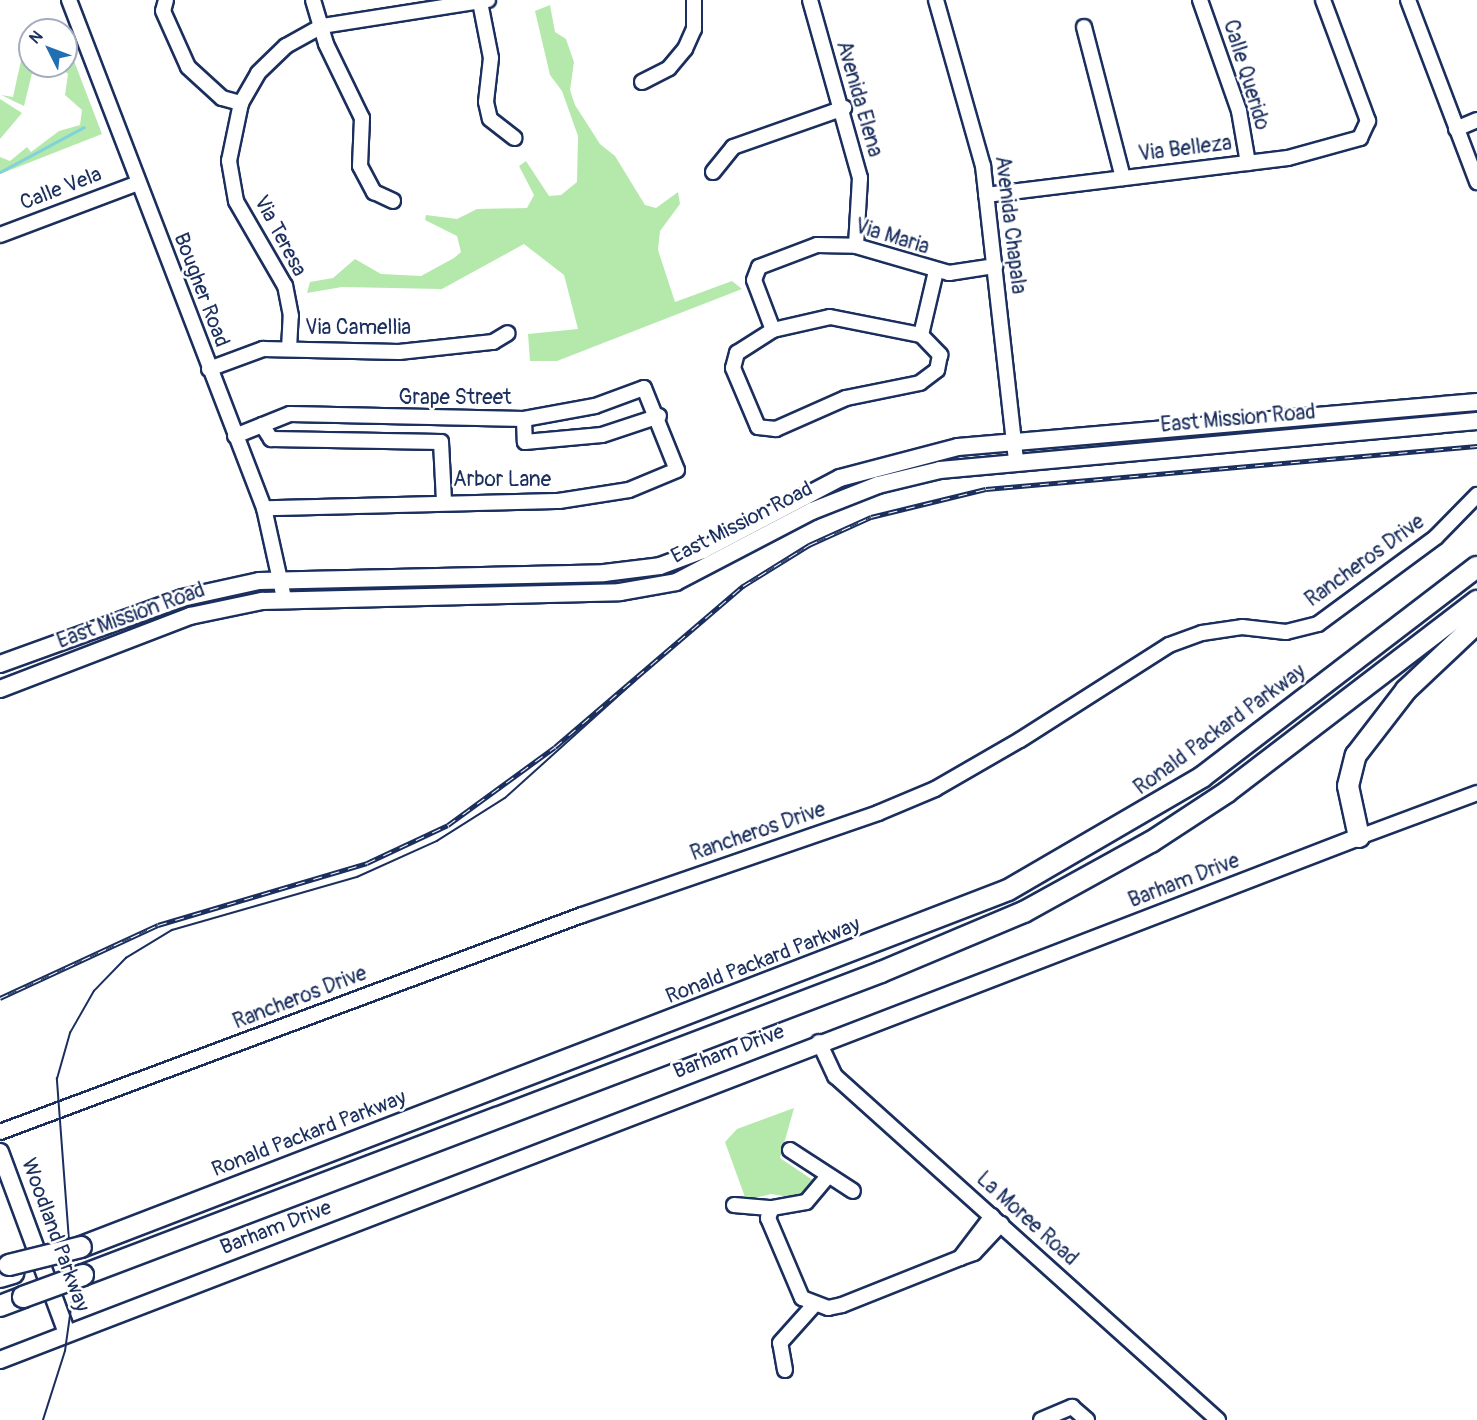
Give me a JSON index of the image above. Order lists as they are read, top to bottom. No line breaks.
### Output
{"streets":{"highway":["Ronald Packard Parkway"],"main road":["East Mission Road","Barham Drive","Woodland Parkway"],"street":["Calle Querido","Avenida Elena","Via Belleza","Calle Vela","Avenida Chapala","Via Teresa","Via Maria","Bougher Road","Via Camellia","Grape Street","Arbor Lane","Rancheros Drive","La Moree Road"]},"crossings":[["Calle Querido","Via Belleza"],["Avenida Elena","Via Maria"],["Via Belleza","Avenida Chapala"],["Calle Vela","Bougher Road"],["Avenida Chapala","Via Maria"],["Avenida Chapala","East Mission Road"],["Via Teresa","Via Camellia"],["Bougher Road","Via Camellia"],["Bougher Road","Grape Street"],["Bougher Road","East Mission Road"],["Bougher Road","Arbor Lane"],["Grape Street","Arbor Lane"],["Barham Drive","La Moree Road"],["Barham Drive","Woodland Parkway"]],"north":"top left"}
